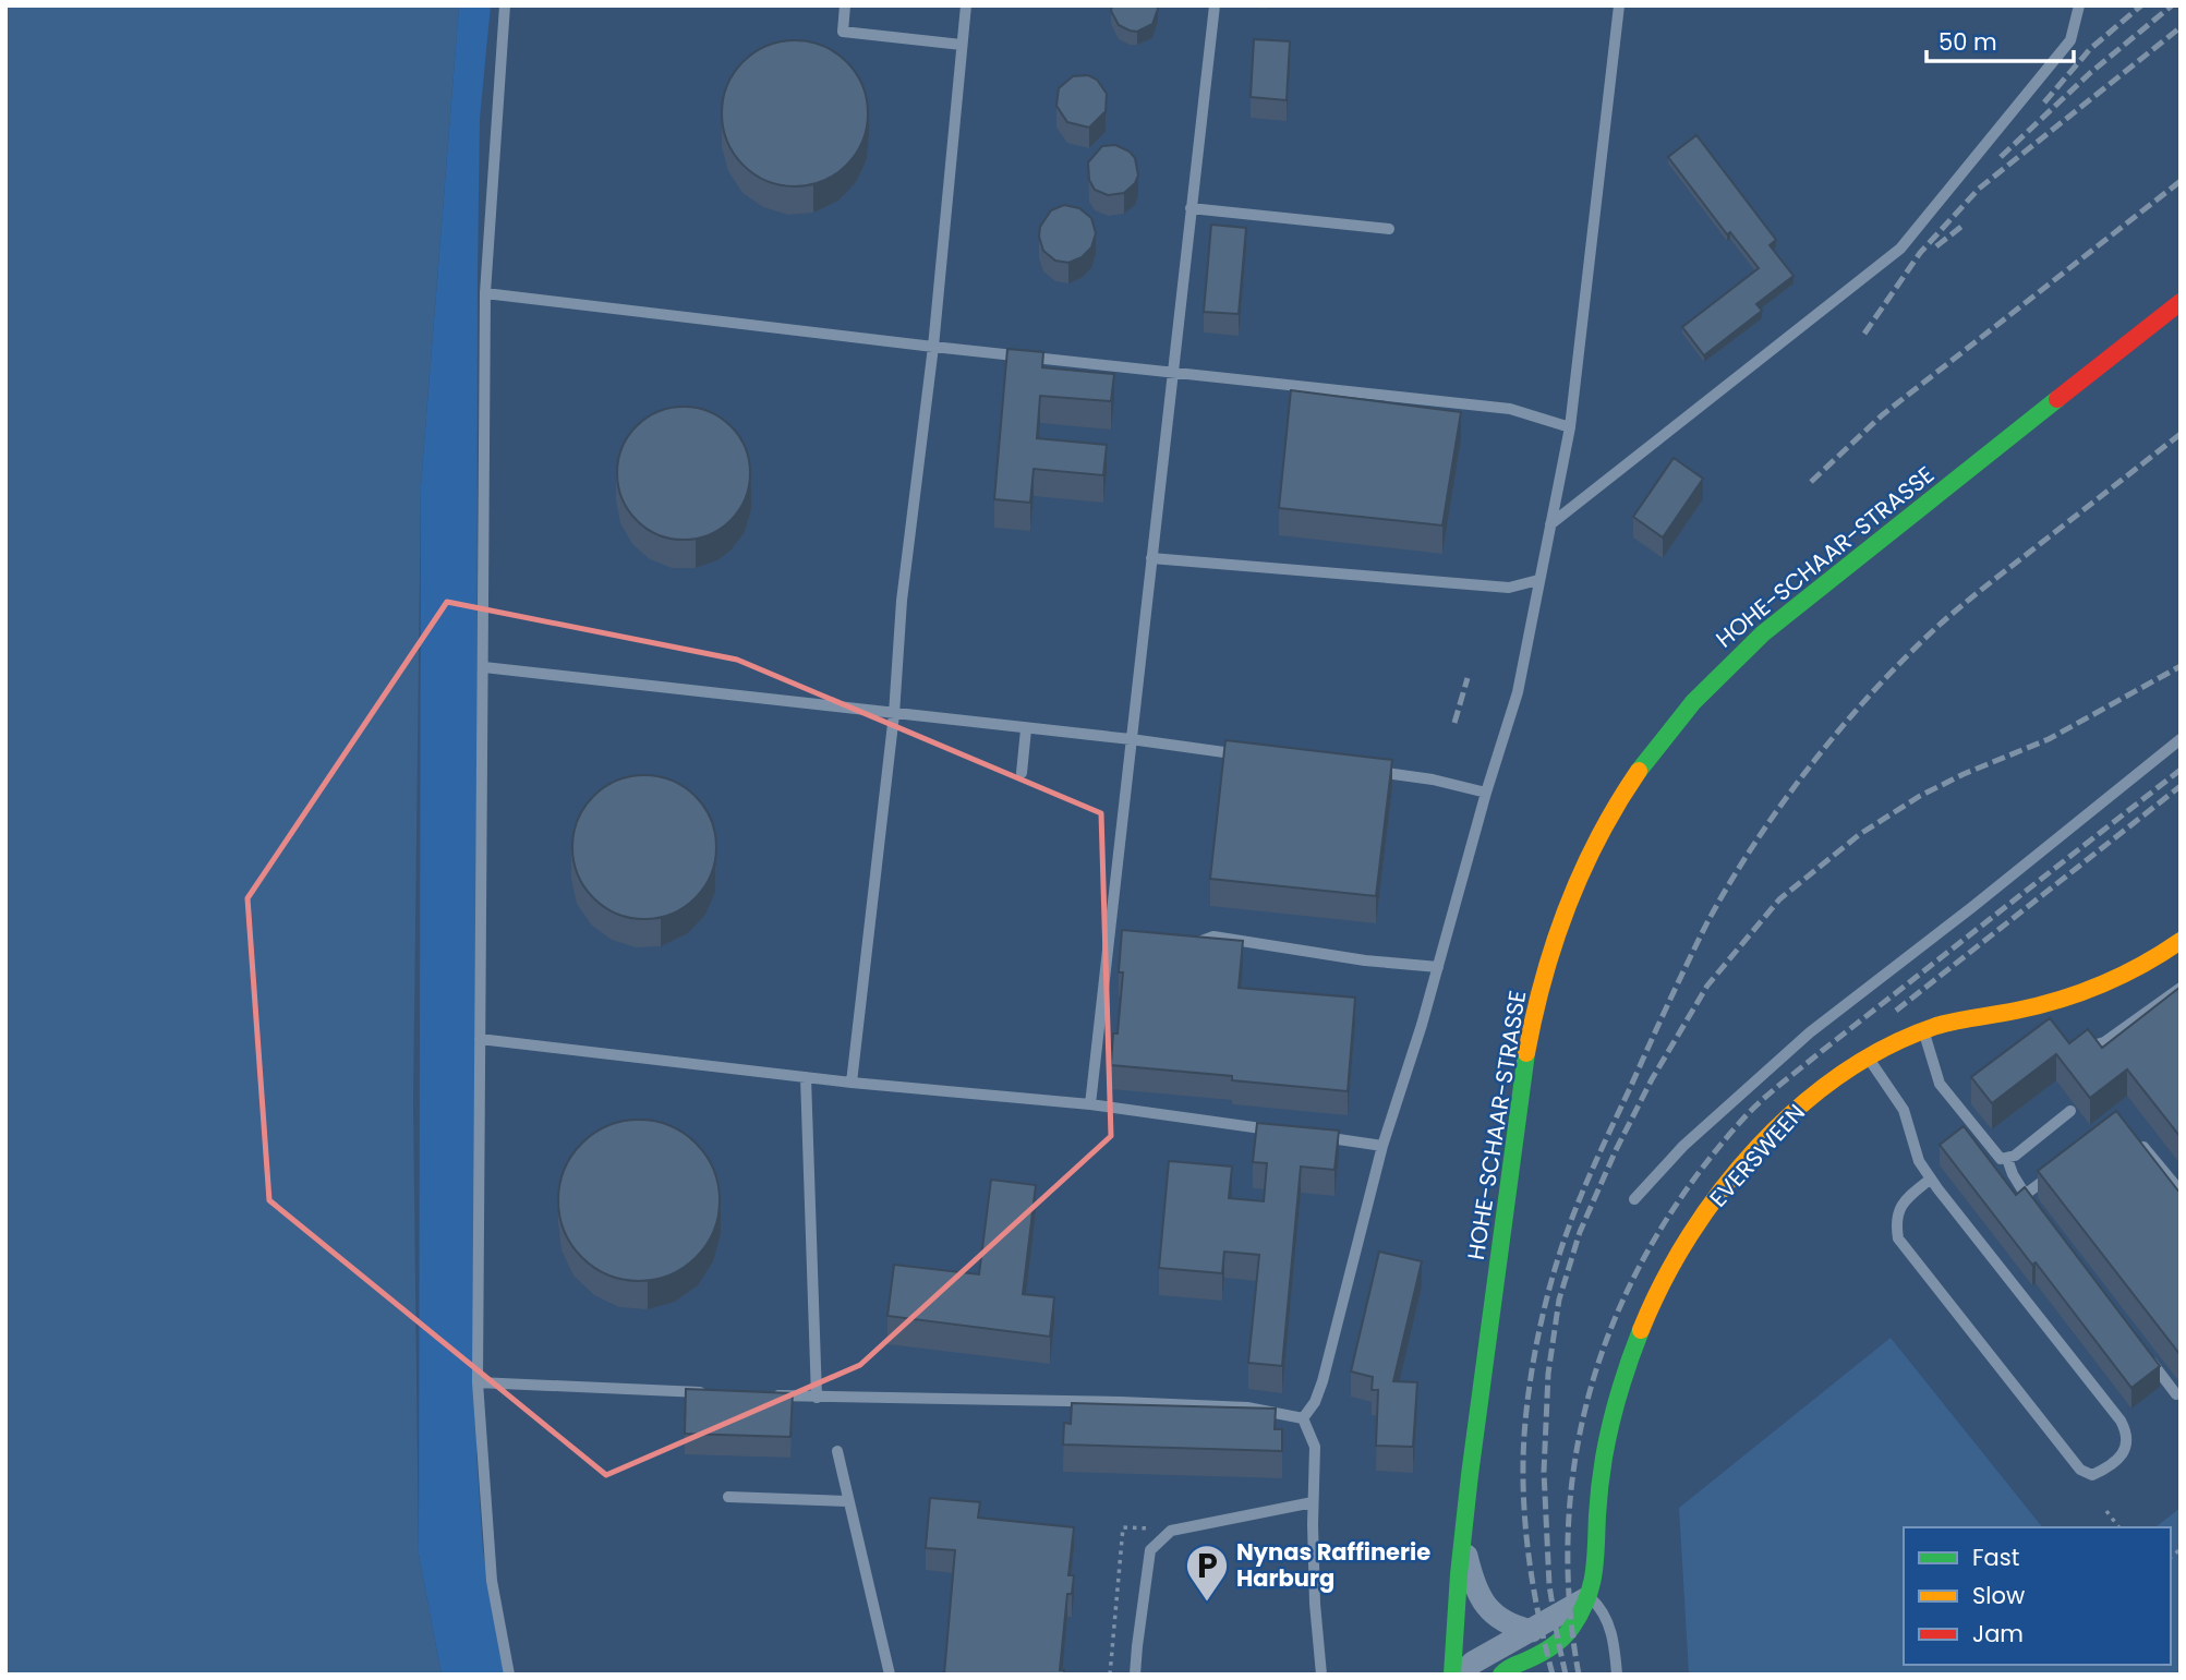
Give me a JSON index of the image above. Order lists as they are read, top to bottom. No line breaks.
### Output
{"streets":{"main road":["HOHE-SCHAAR-STRASSE","EVERSWEEN"]},"places":{"parking":["Nynas Raffinerie Harburg"]},"legend":["Fast","Slow","Jam"],"scale_bar":"50 m"}
